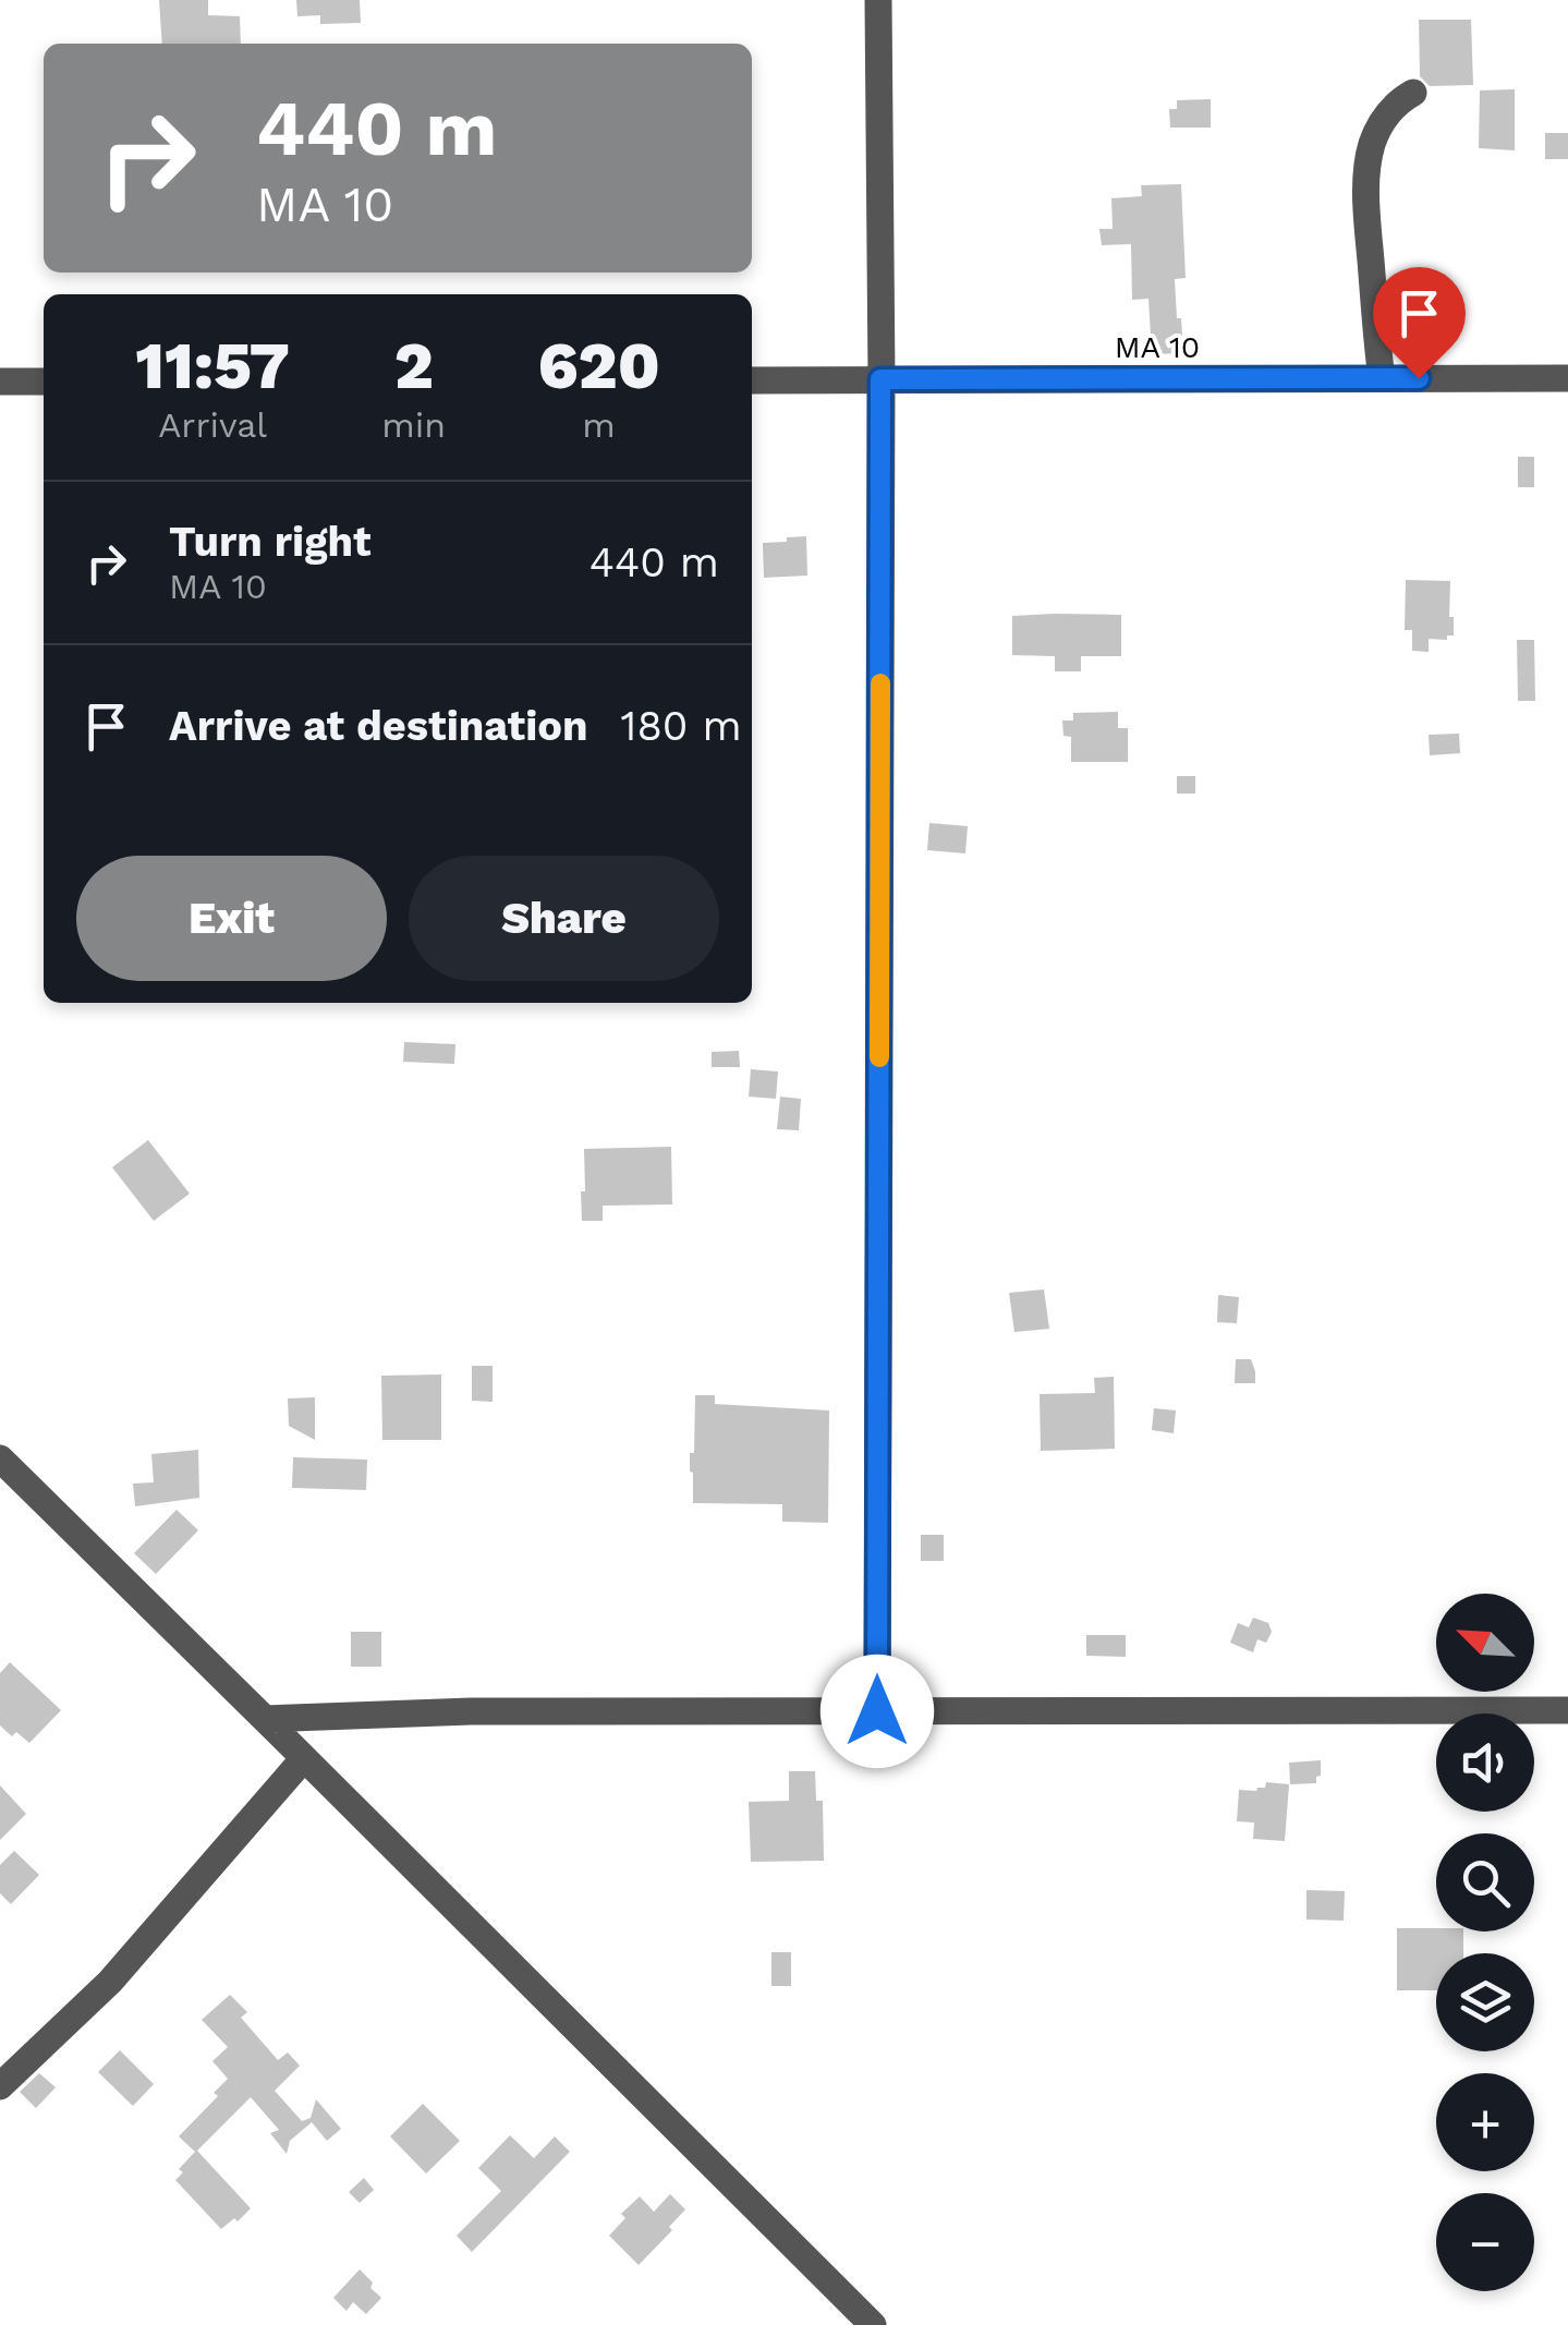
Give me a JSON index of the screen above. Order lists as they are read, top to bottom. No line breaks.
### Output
{"streets":{"street":["MA 10"]},"north":"top left","page":{"turn":["440 m","MA 10"],"eta":["11:57","Arrival","2","min","620","m"],"list":[{"name":"Turn right","note":"MA 10","value":"440 m"},{"name":"Arrive at destination","value":"180 m"}],"buttons":["Exit","Share"],"map_buttons":["+","−"]}}
